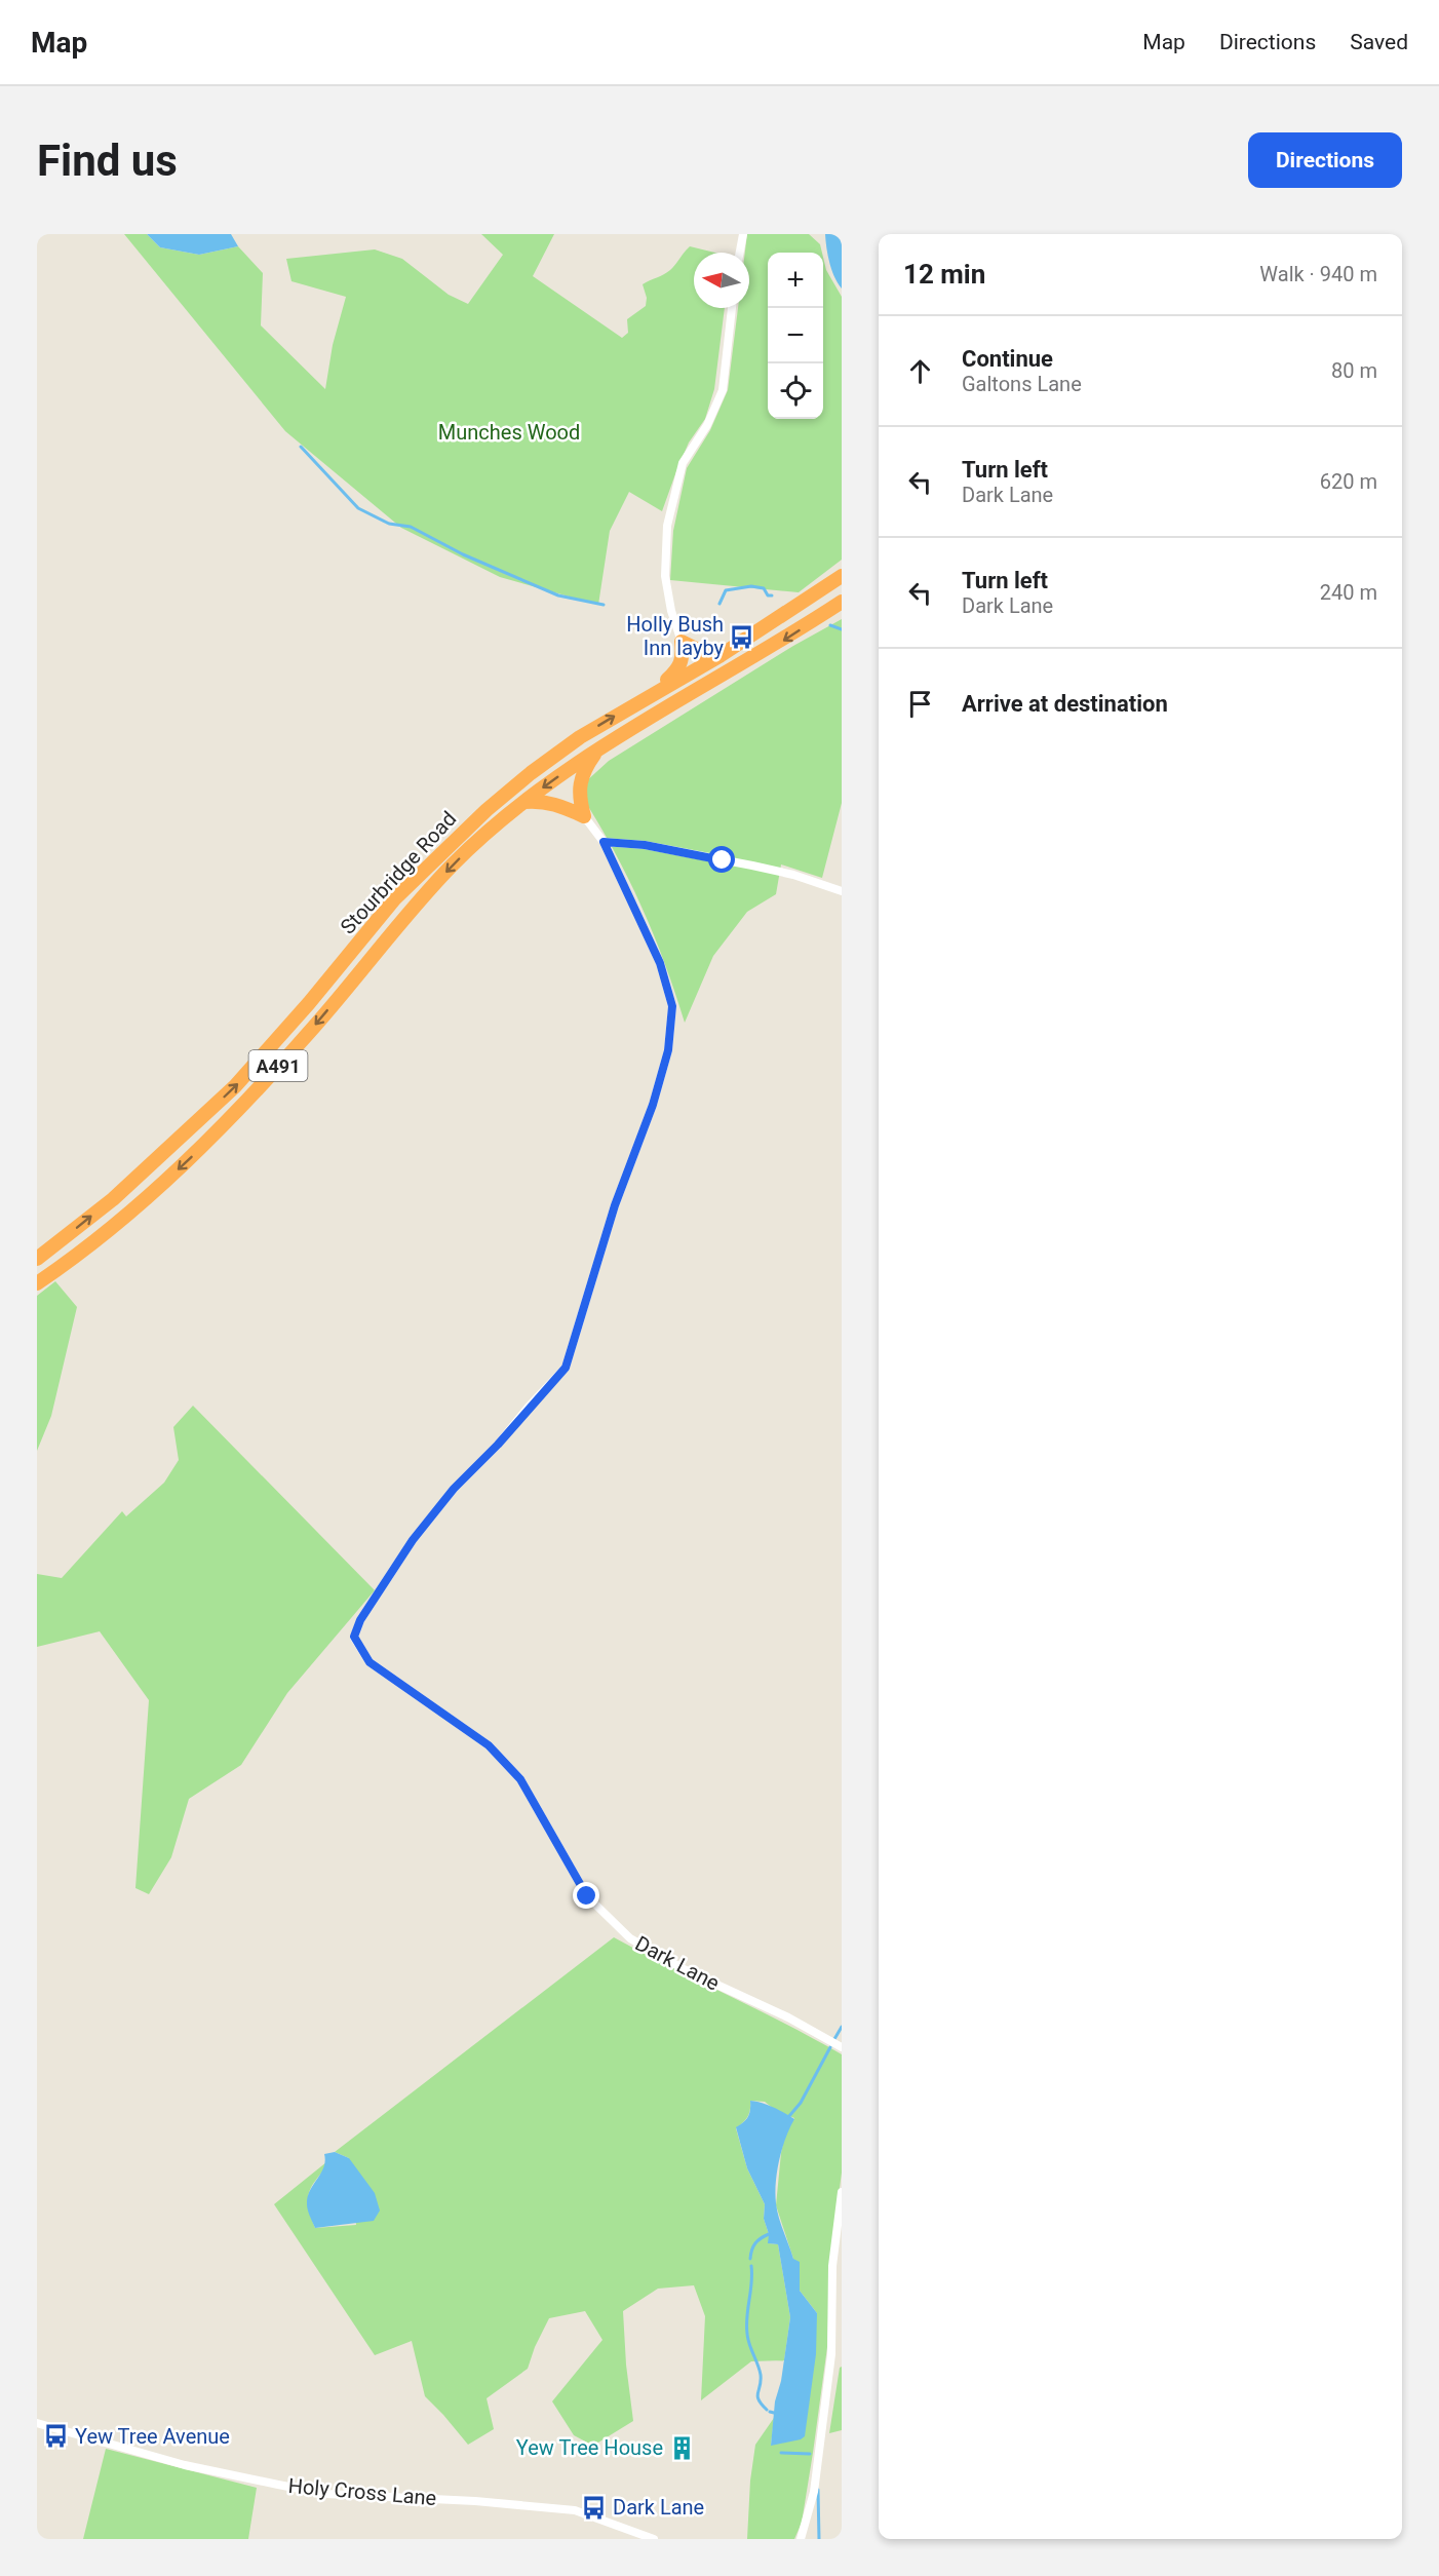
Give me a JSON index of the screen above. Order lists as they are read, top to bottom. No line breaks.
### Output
{"streets":{"highway":["Stourbridge Road","A491"],"street":["Dark Lane","Holy Cross Lane"]},"parks":["Munches Wood"],"places":{"bus stop":["Holly Bush Inn layby","Yew Tree Avenue","Dark Lane"],"building":["Yew Tree House"]},"north":"left","page":{"header":"Map","nav":["Map","Directions","Saved"],"buttons":"Directions","title":"Find us","heading":["12 min","Walk · 940 m"],"map_buttons":["+","−"],"list":[["Continue","Galtons Lane","80 m"],["Turn left","Dark Lane","620 m"],["Turn left","Dark Lane","240 m"],"Arrive at destination"]}}
